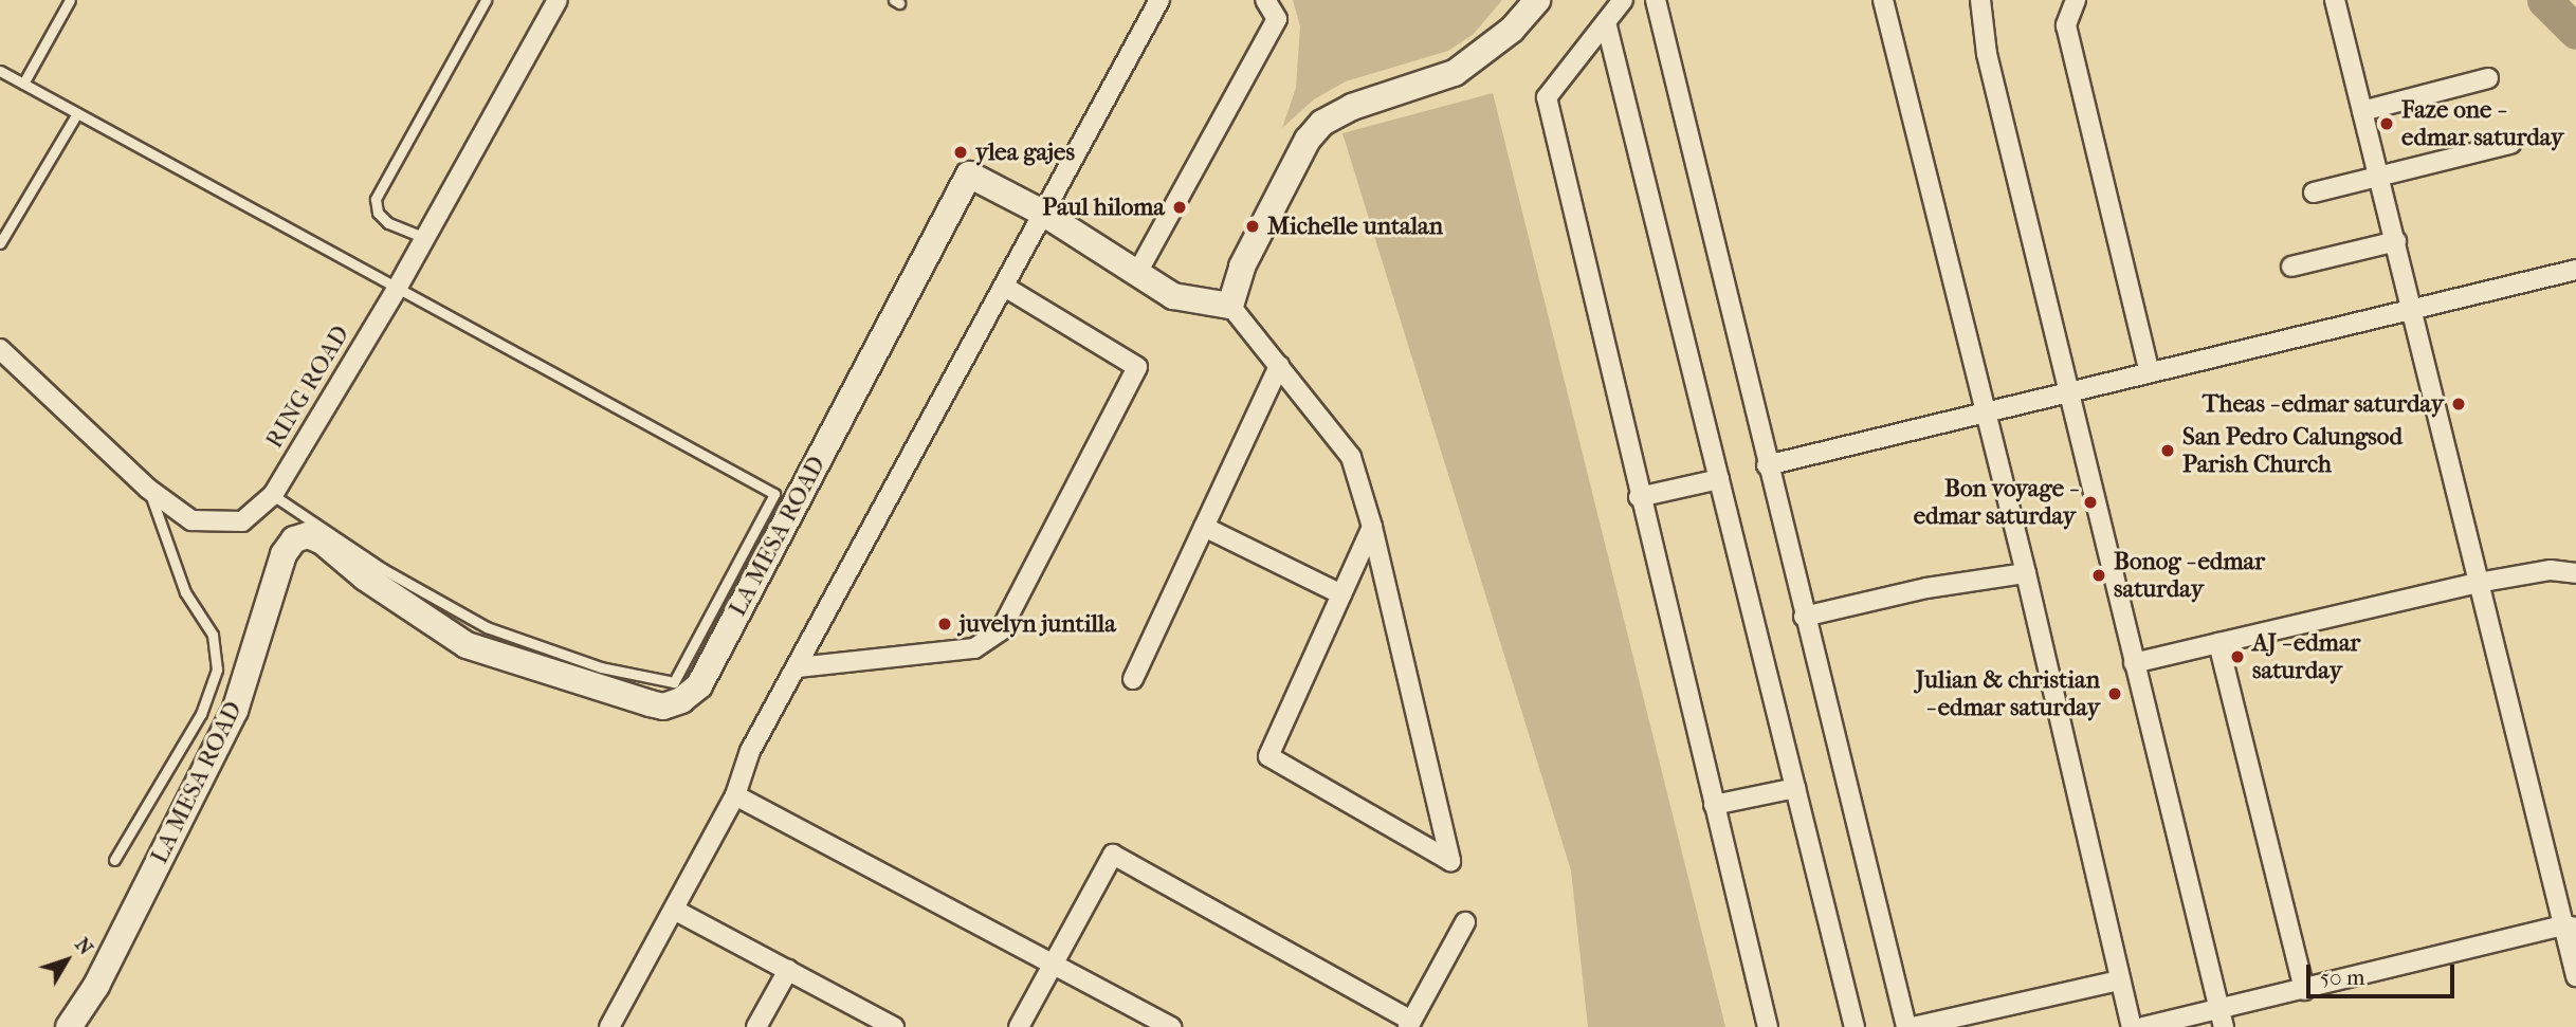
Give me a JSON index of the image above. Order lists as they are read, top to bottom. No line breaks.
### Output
{"streets":{"street":["RING ROAD","LA MESA ROAD"]},"places":["Faze one - edmar saturday","ylea gajes","Paul hiloma","Michelle untalan","Theas - edmar saturday","San Pedro Calungsod Parish Church","Bon voyage - edmar saturday","Bonog - edmar saturday","juvelyn juntilla","AJ - edmar saturday","Julian & christian - edmar saturday"],"scale_bar":"50 m","north":"top right"}
